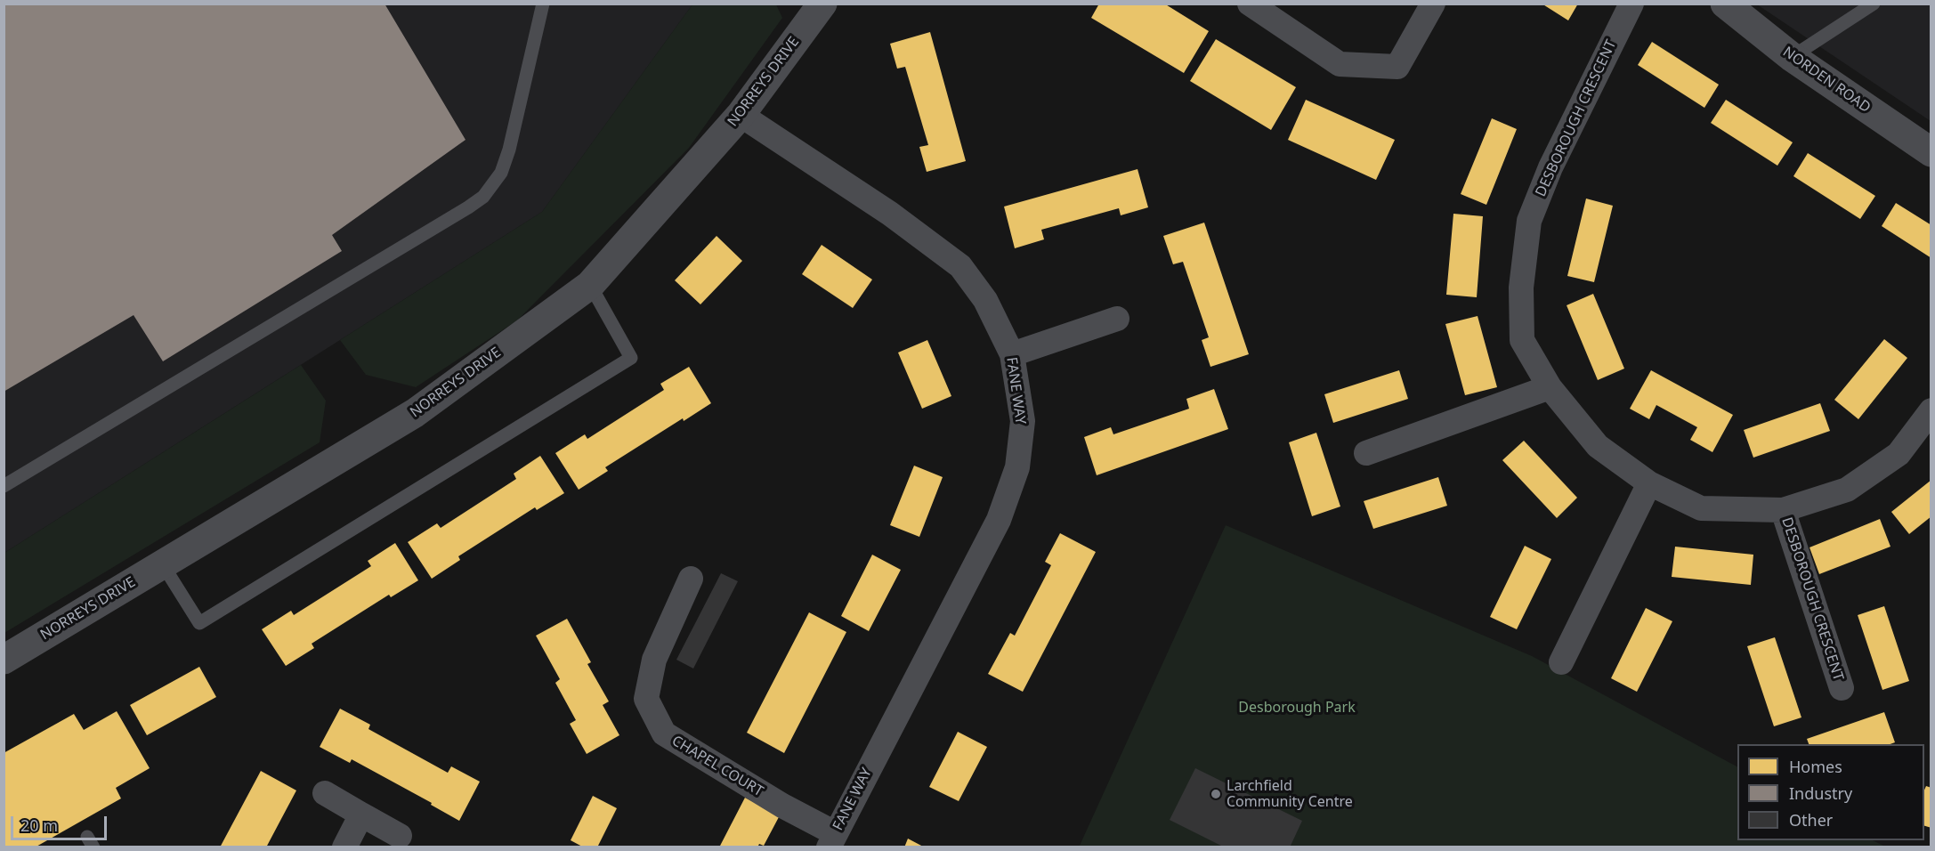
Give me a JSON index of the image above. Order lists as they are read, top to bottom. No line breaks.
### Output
{"streets":{"street":["NORDEN ROAD","NORREYS DRIVE","DESBOROUGH CRESCENT","FANE WAY","CHAPEL COURT"]},"crossings":[["NORREYS DRIVE","FANE WAY"],["FANE WAY","CHAPEL COURT"]],"parks":["Desborough Park"],"places":["Larchfield Community Centre"],"legend":["Homes","Industry","Other"],"scale_bar":"20 m"}
